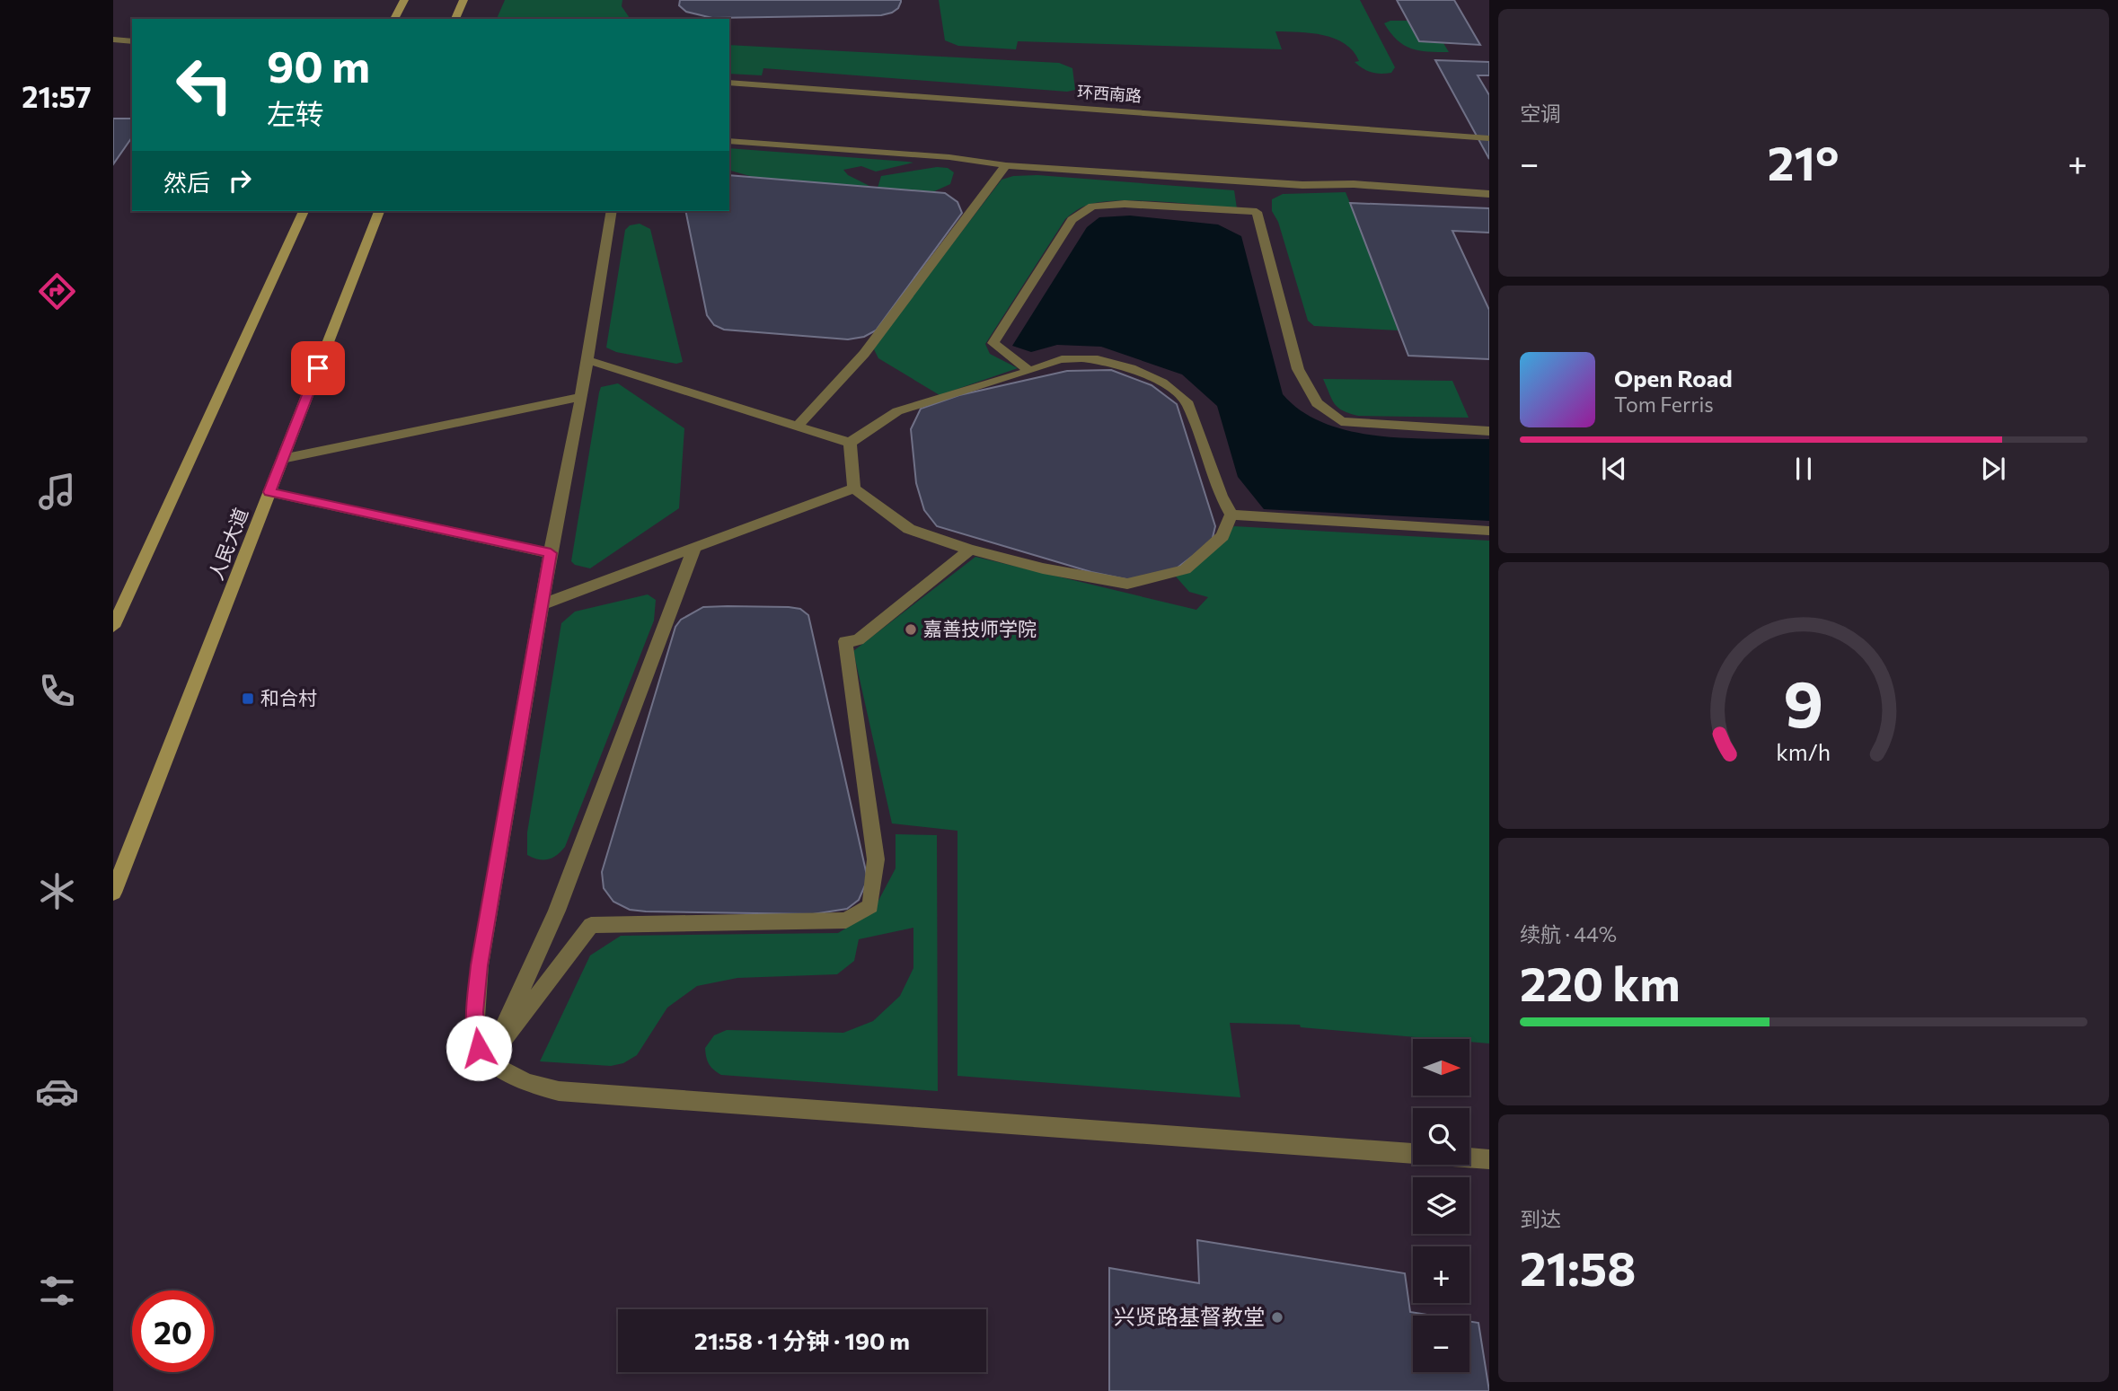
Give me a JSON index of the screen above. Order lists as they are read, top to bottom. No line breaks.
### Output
{"streets":{"main road":["人民大道"],"street":["环西南路"]},"places":{"other":["嘉善技师学院","兴贤路基督教堂"],"transit":["和合村"]},"north":"right","page":{"tabs":"21:57","tile":["空调",["续航 · 44%","220 km"],["到达","21:58"]],"turn":["90 m","左转"],"heat":["−","21°","+"],"then":"然后","song":["Open Road","Tom Ferris"],"map_buttons":["+","−"],"limit":"20","trip":"21:58 · 1 分钟 · 190 m","gauge":["9","km/h"]}}
